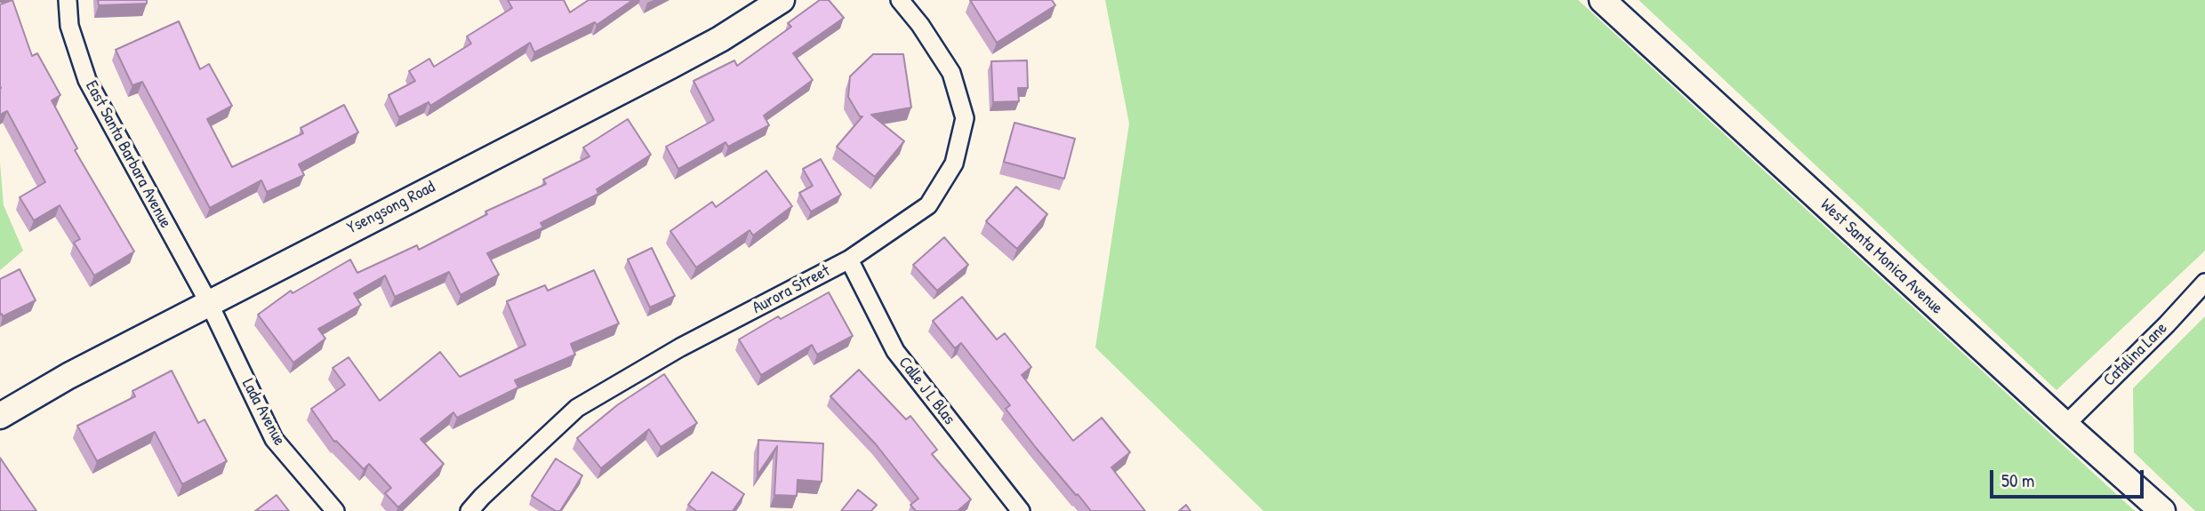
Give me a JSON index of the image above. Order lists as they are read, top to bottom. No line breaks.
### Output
{"streets":{"main road":["Ysengsong Road","West Santa Monica Avenue"],"street":["East Santa Barbara Avenue","Aurora Street","Catalina Lane","Calle J L Blas","Lada Avenue"]},"crossings":[["East Santa Barbara Avenue","Ysengsong Road"],["East Santa Barbara Avenue","Lada Avenue"],["Ysengsong Road","Lada Avenue"],["West Santa Monica Avenue","Catalina Lane"],["Aurora Street","Calle J L Blas"]],"scale_bar":"50 m"}
